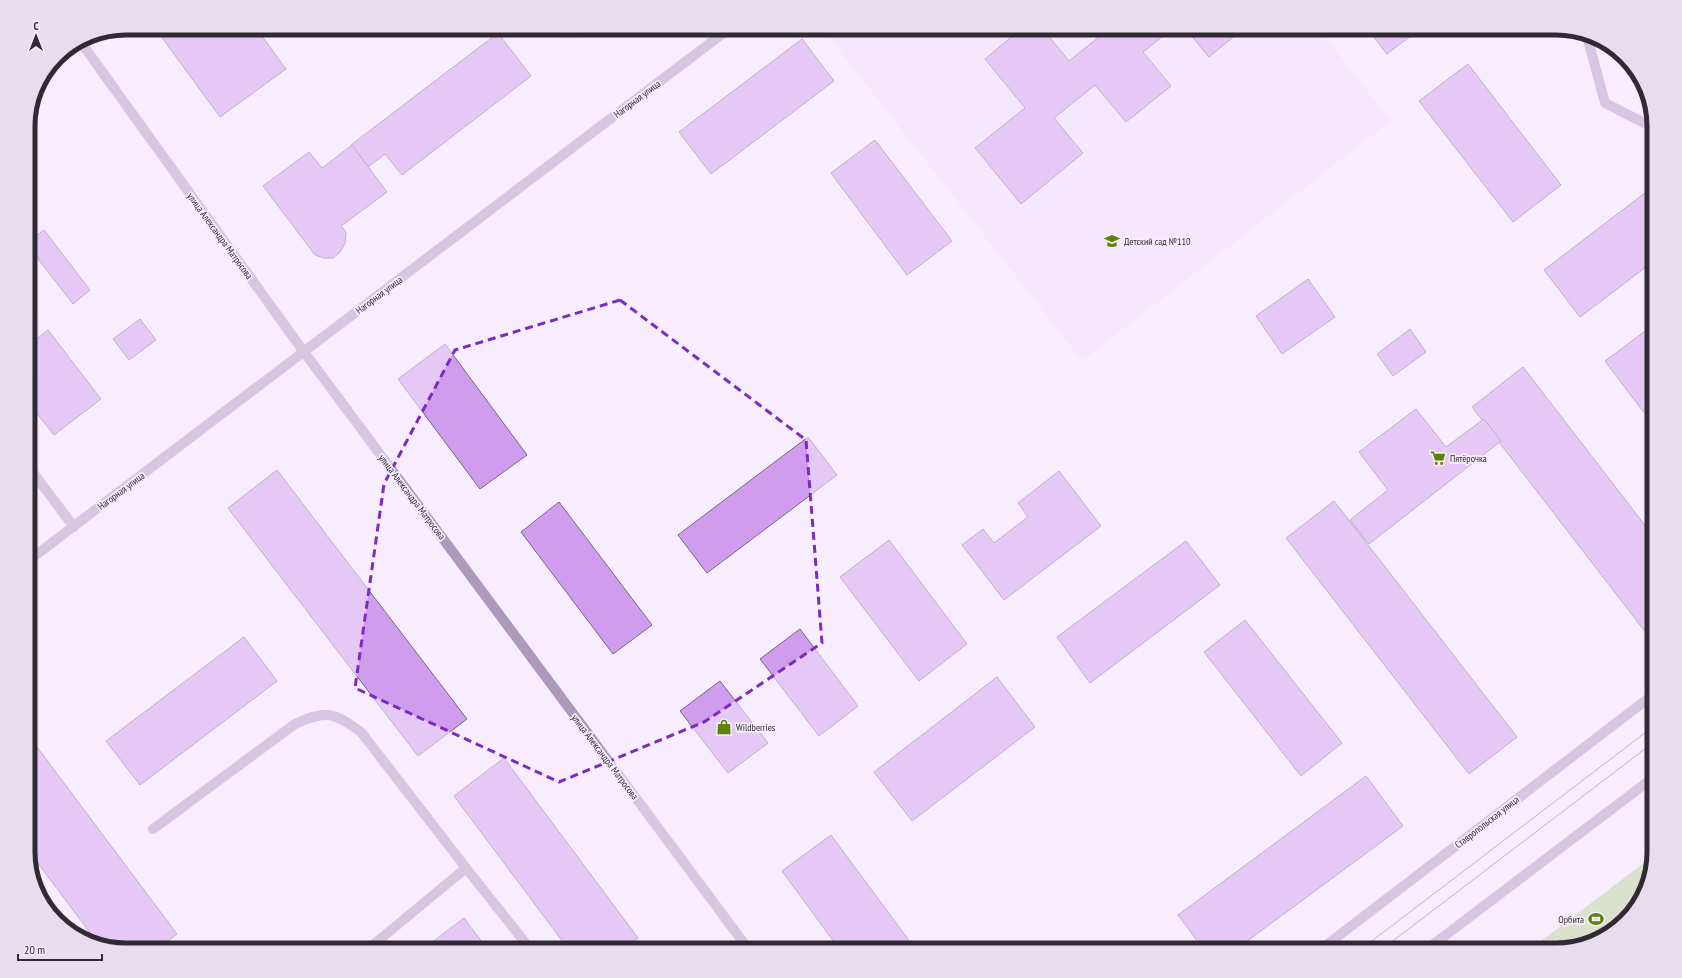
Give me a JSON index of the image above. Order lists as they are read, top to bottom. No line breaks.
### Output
{"streets":{"street":["Нагорная улица","улица Александра Матросова","Ставропольская улица"]},"crossings":[["Нагорная улица","улица Александра Матросова"]],"places":{"school or university":["Детский сад №110"],"supermarket":["Пятёрочка"],"shop":["Wildberries"],"sports":["Орбита"]},"scale_bar":"20 m","north":"top"}
